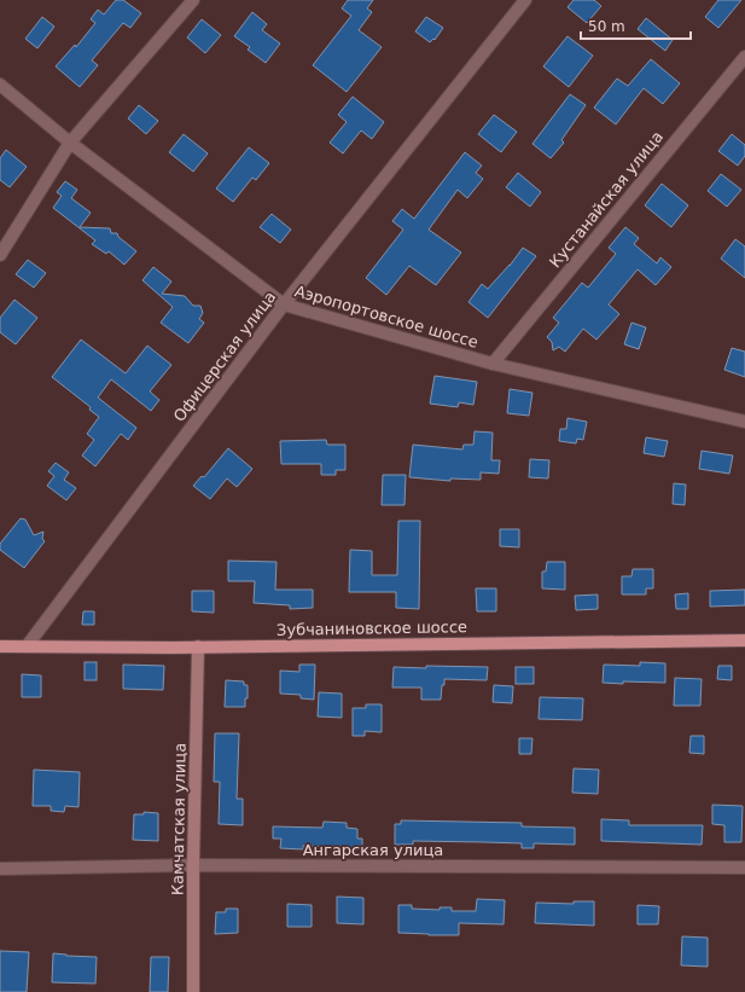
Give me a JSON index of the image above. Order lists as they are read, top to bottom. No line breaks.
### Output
{"streets":{"main road":["Зубчаниновское шоссе"],"street":["Кустанайская улица","Аэропортовское шоссе","Офицерская улица","Камчатская улица","Ангарская улица"]},"crossings":[["Кустанайская улица","Аэропортовское шоссе"],["Аэропортовское шоссе","Офицерская улица"],["Офицерская улица","Зубчаниновское шоссе"],["Зубчаниновское шоссе","Камчатская улица"],["Камчатская улица","Ангарская улица"]],"scale_bar":"50 m"}
